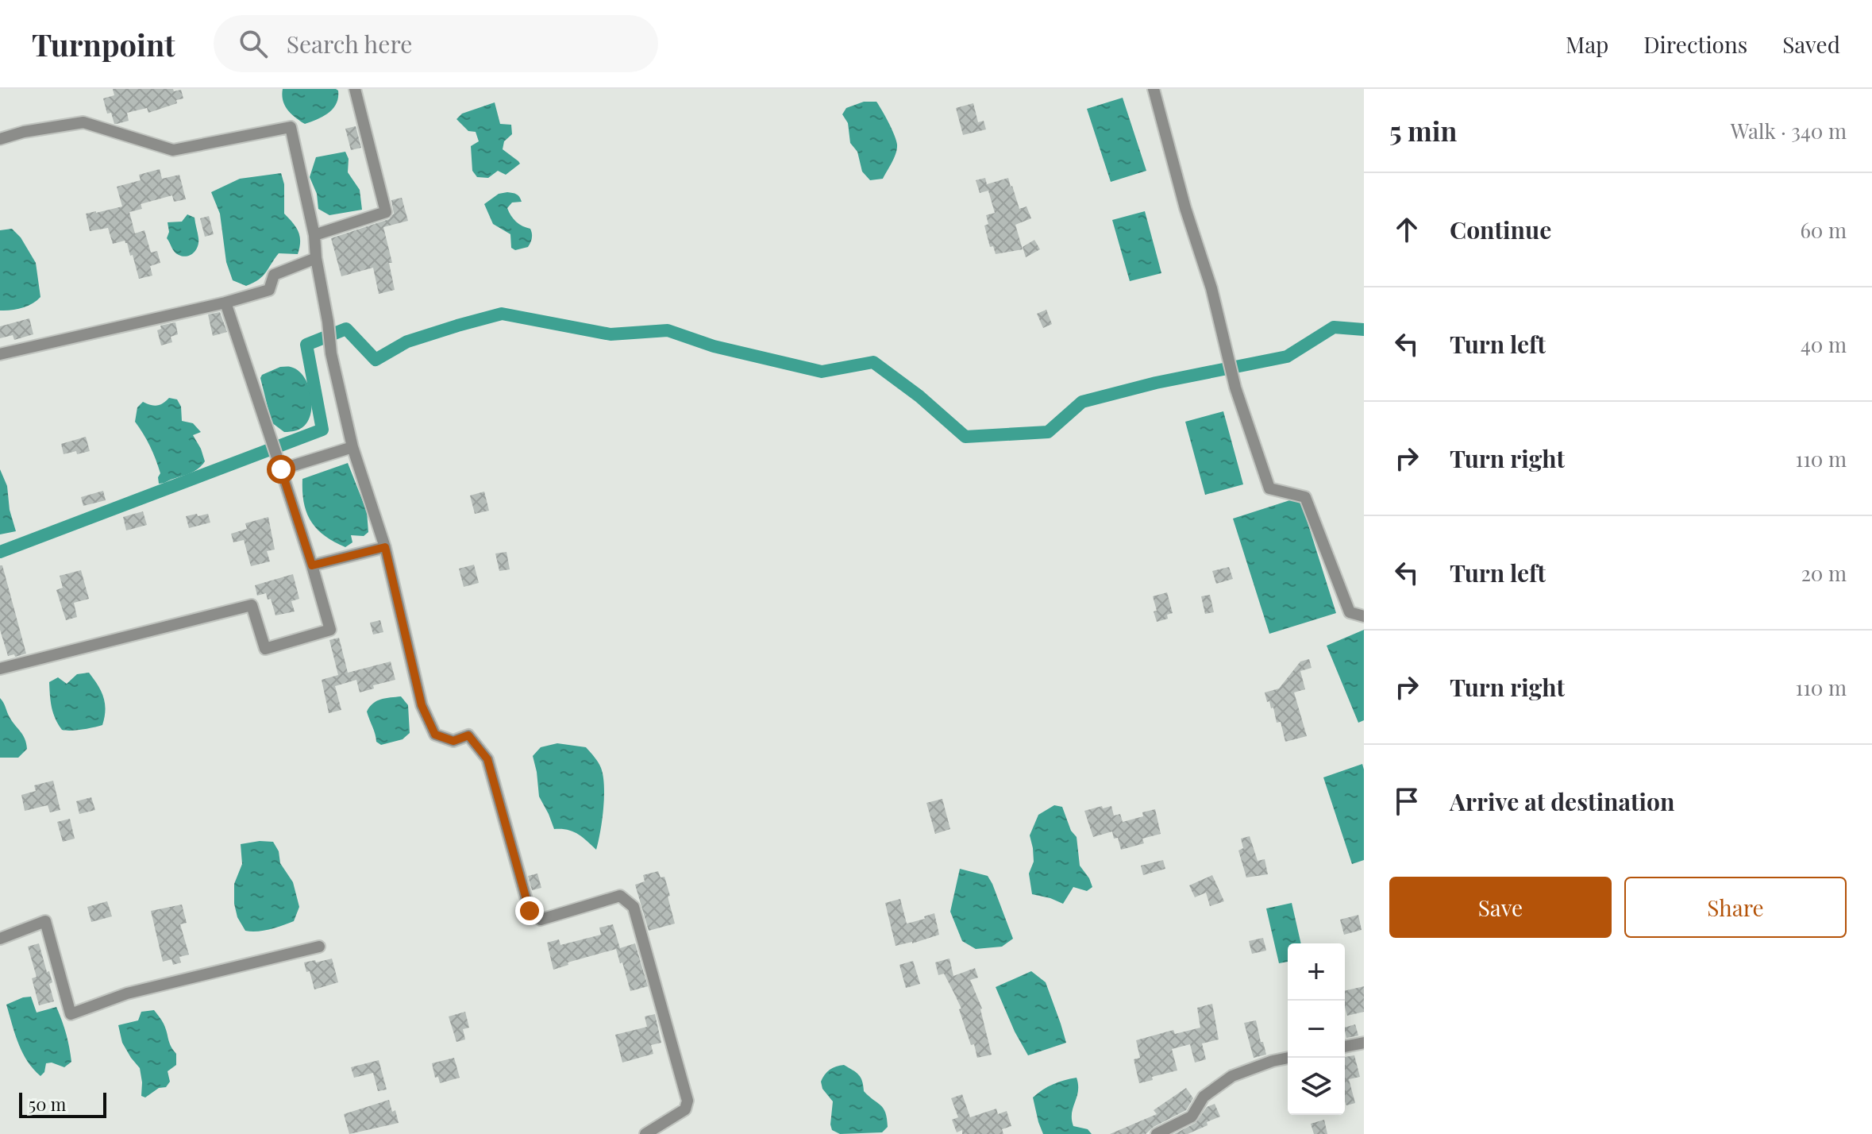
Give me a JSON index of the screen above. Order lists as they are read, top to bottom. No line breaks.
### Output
{"scale_bar":"50 m","page":{"header":"Turnpoint","search":"Search here","nav":["Map","Directions","Saved"],"heading":["5 min","Walk · 340 m"],"list":[["Continue","60 m"],["Turn left","40 m"],["Turn right","110 m"],["Turn left","20 m"],["Turn right","110 m"],"Arrive at destination"],"buttons":["Save","Share"],"map_buttons":["+","−"],"scale":"50 m"}}
